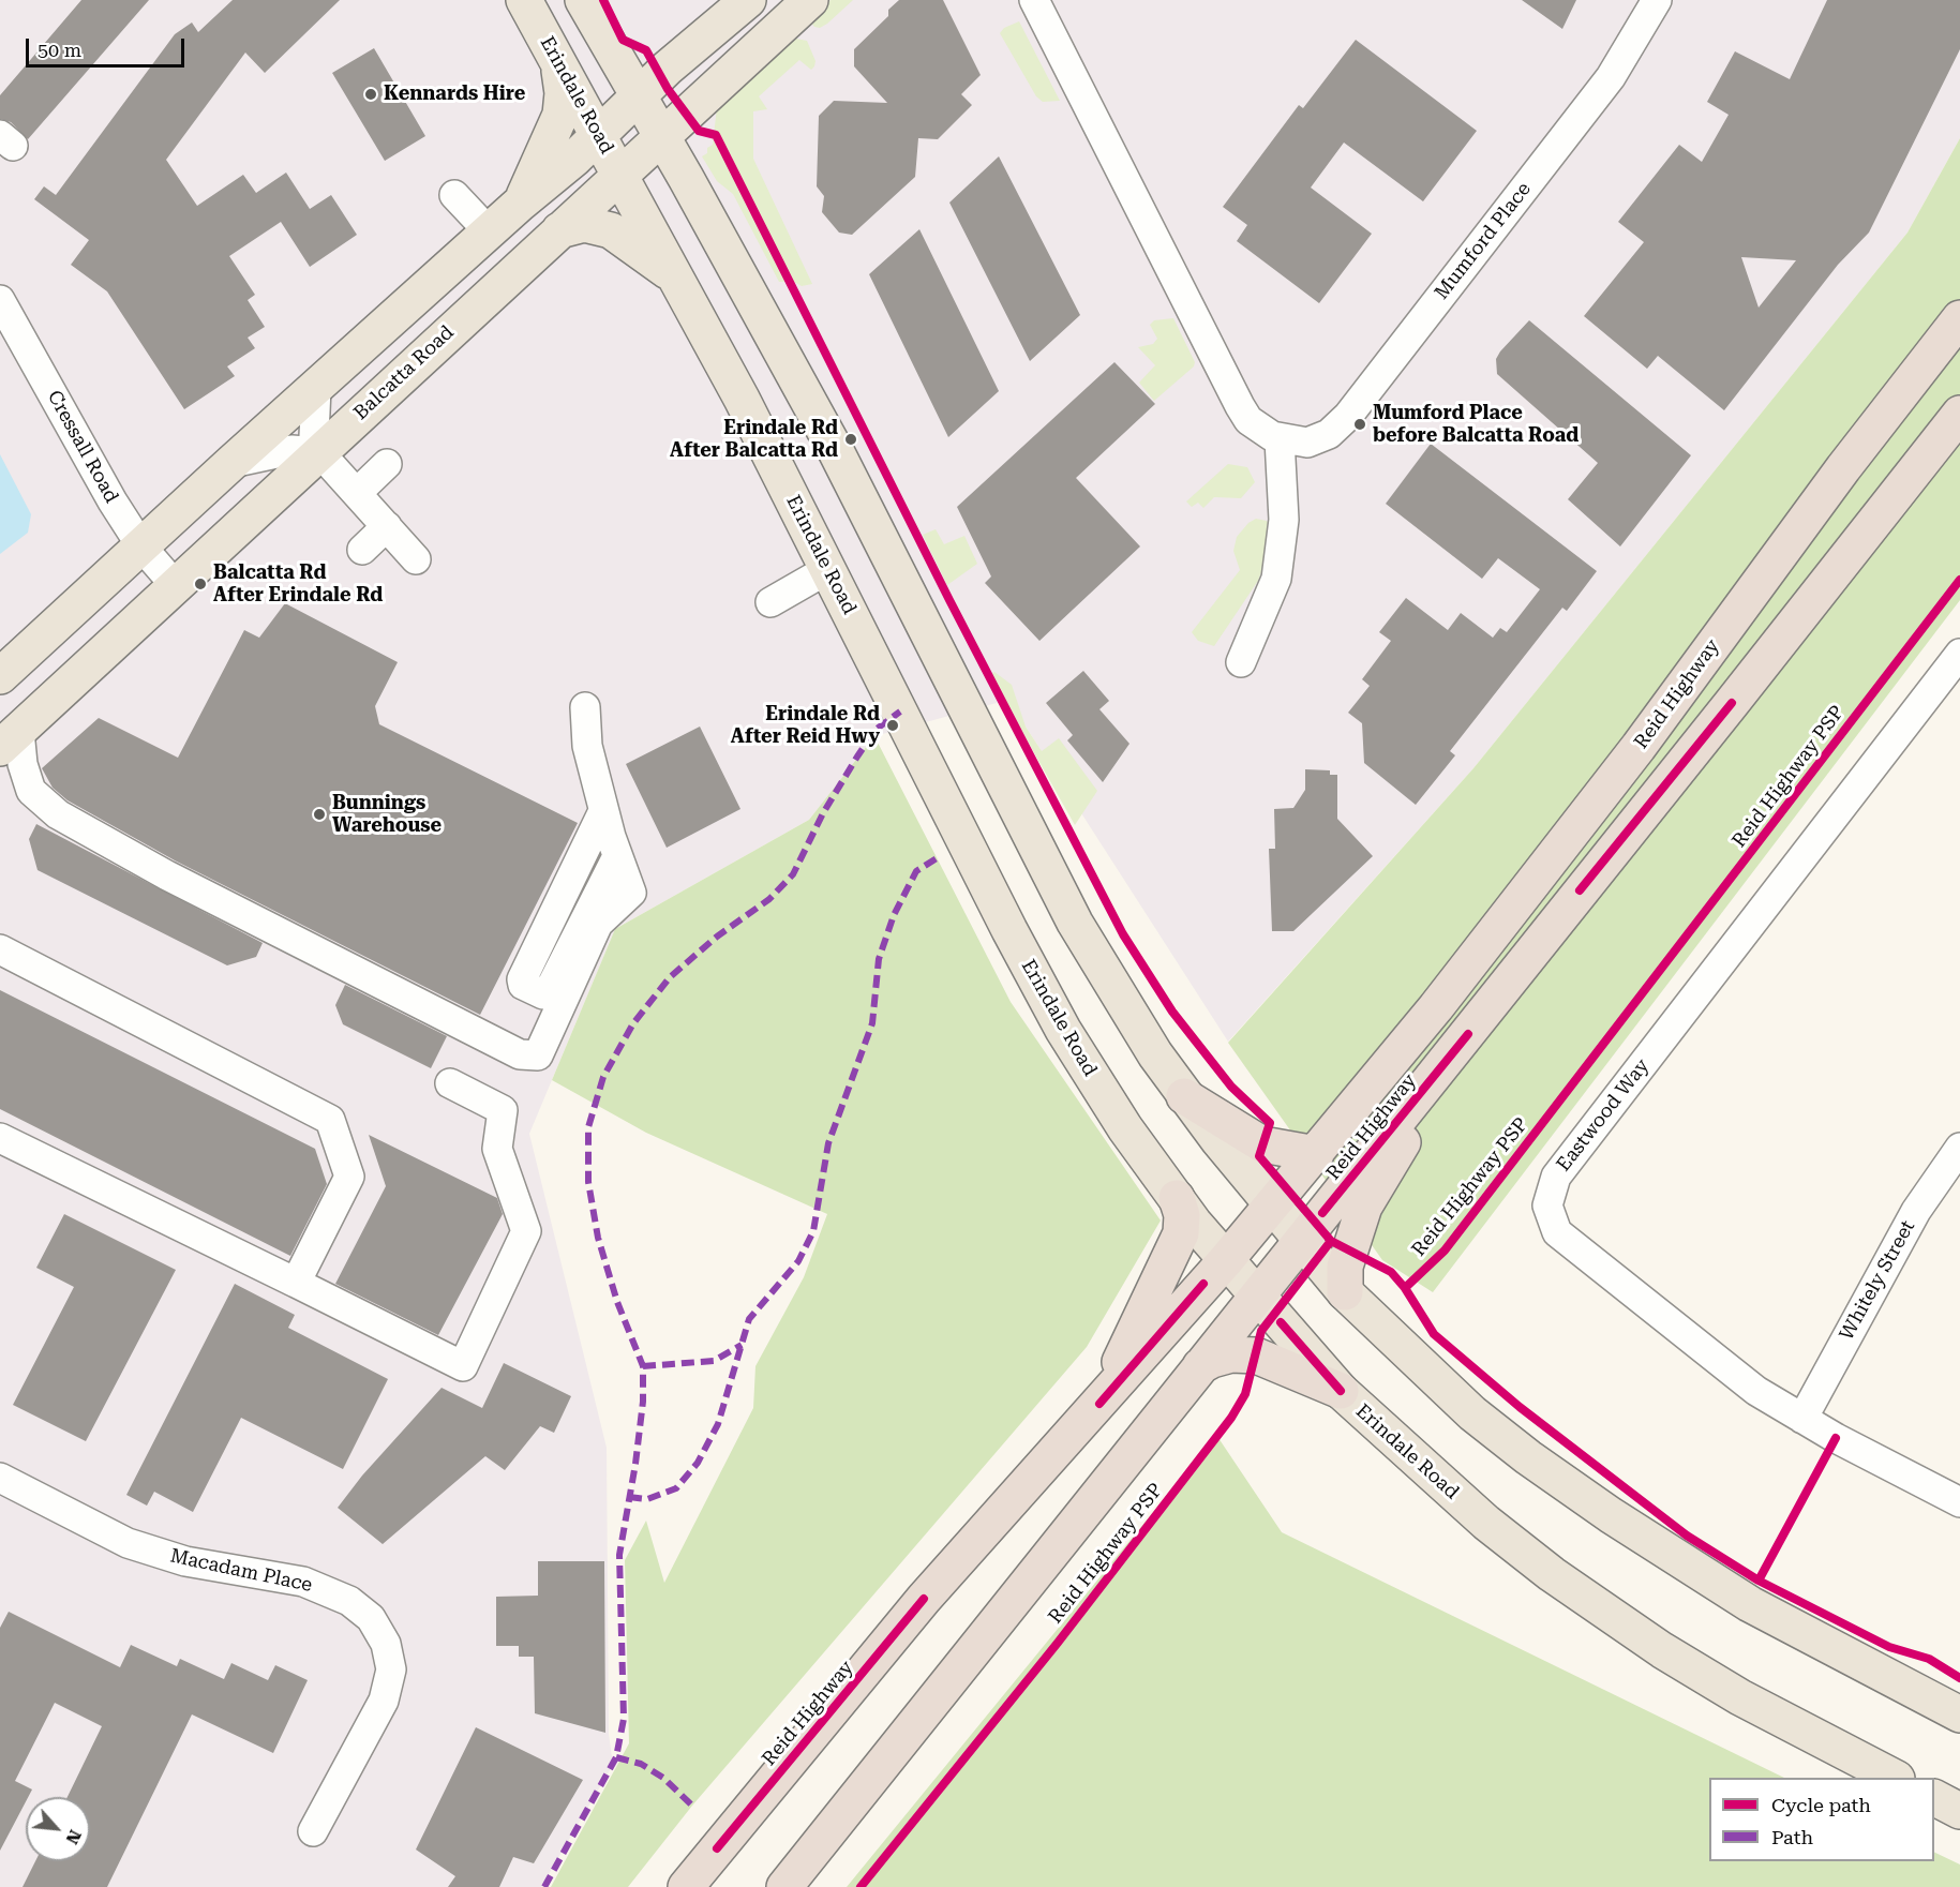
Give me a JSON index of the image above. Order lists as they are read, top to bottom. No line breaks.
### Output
{"streets":{"highway":["Reid Highway"],"main road":["Erindale Road","Balcatta Road"],"street":["Mumford Place","Cressall Road","Eastwood Way","Whitely Street","Macadam Place"],"cycle path":["Reid Highway PSP"]},"crossings":[["Erindale Road","Balcatta Road"],["Erindale Road","Reid Highway"],["Balcatta Road","Cressall Road"],["Eastwood Way","Whitely Street"]],"places":["Kennards Hire","Mumford Place before Balcatta Road","Erindale Rd After Balcatta Rd","Balcatta Rd After Erindale Rd","Erindale Rd After Reid Hwy","Bunnings Warehouse"],"legend":["Cycle path","Path"],"scale_bar":"50 m","north":"bottom right"}
